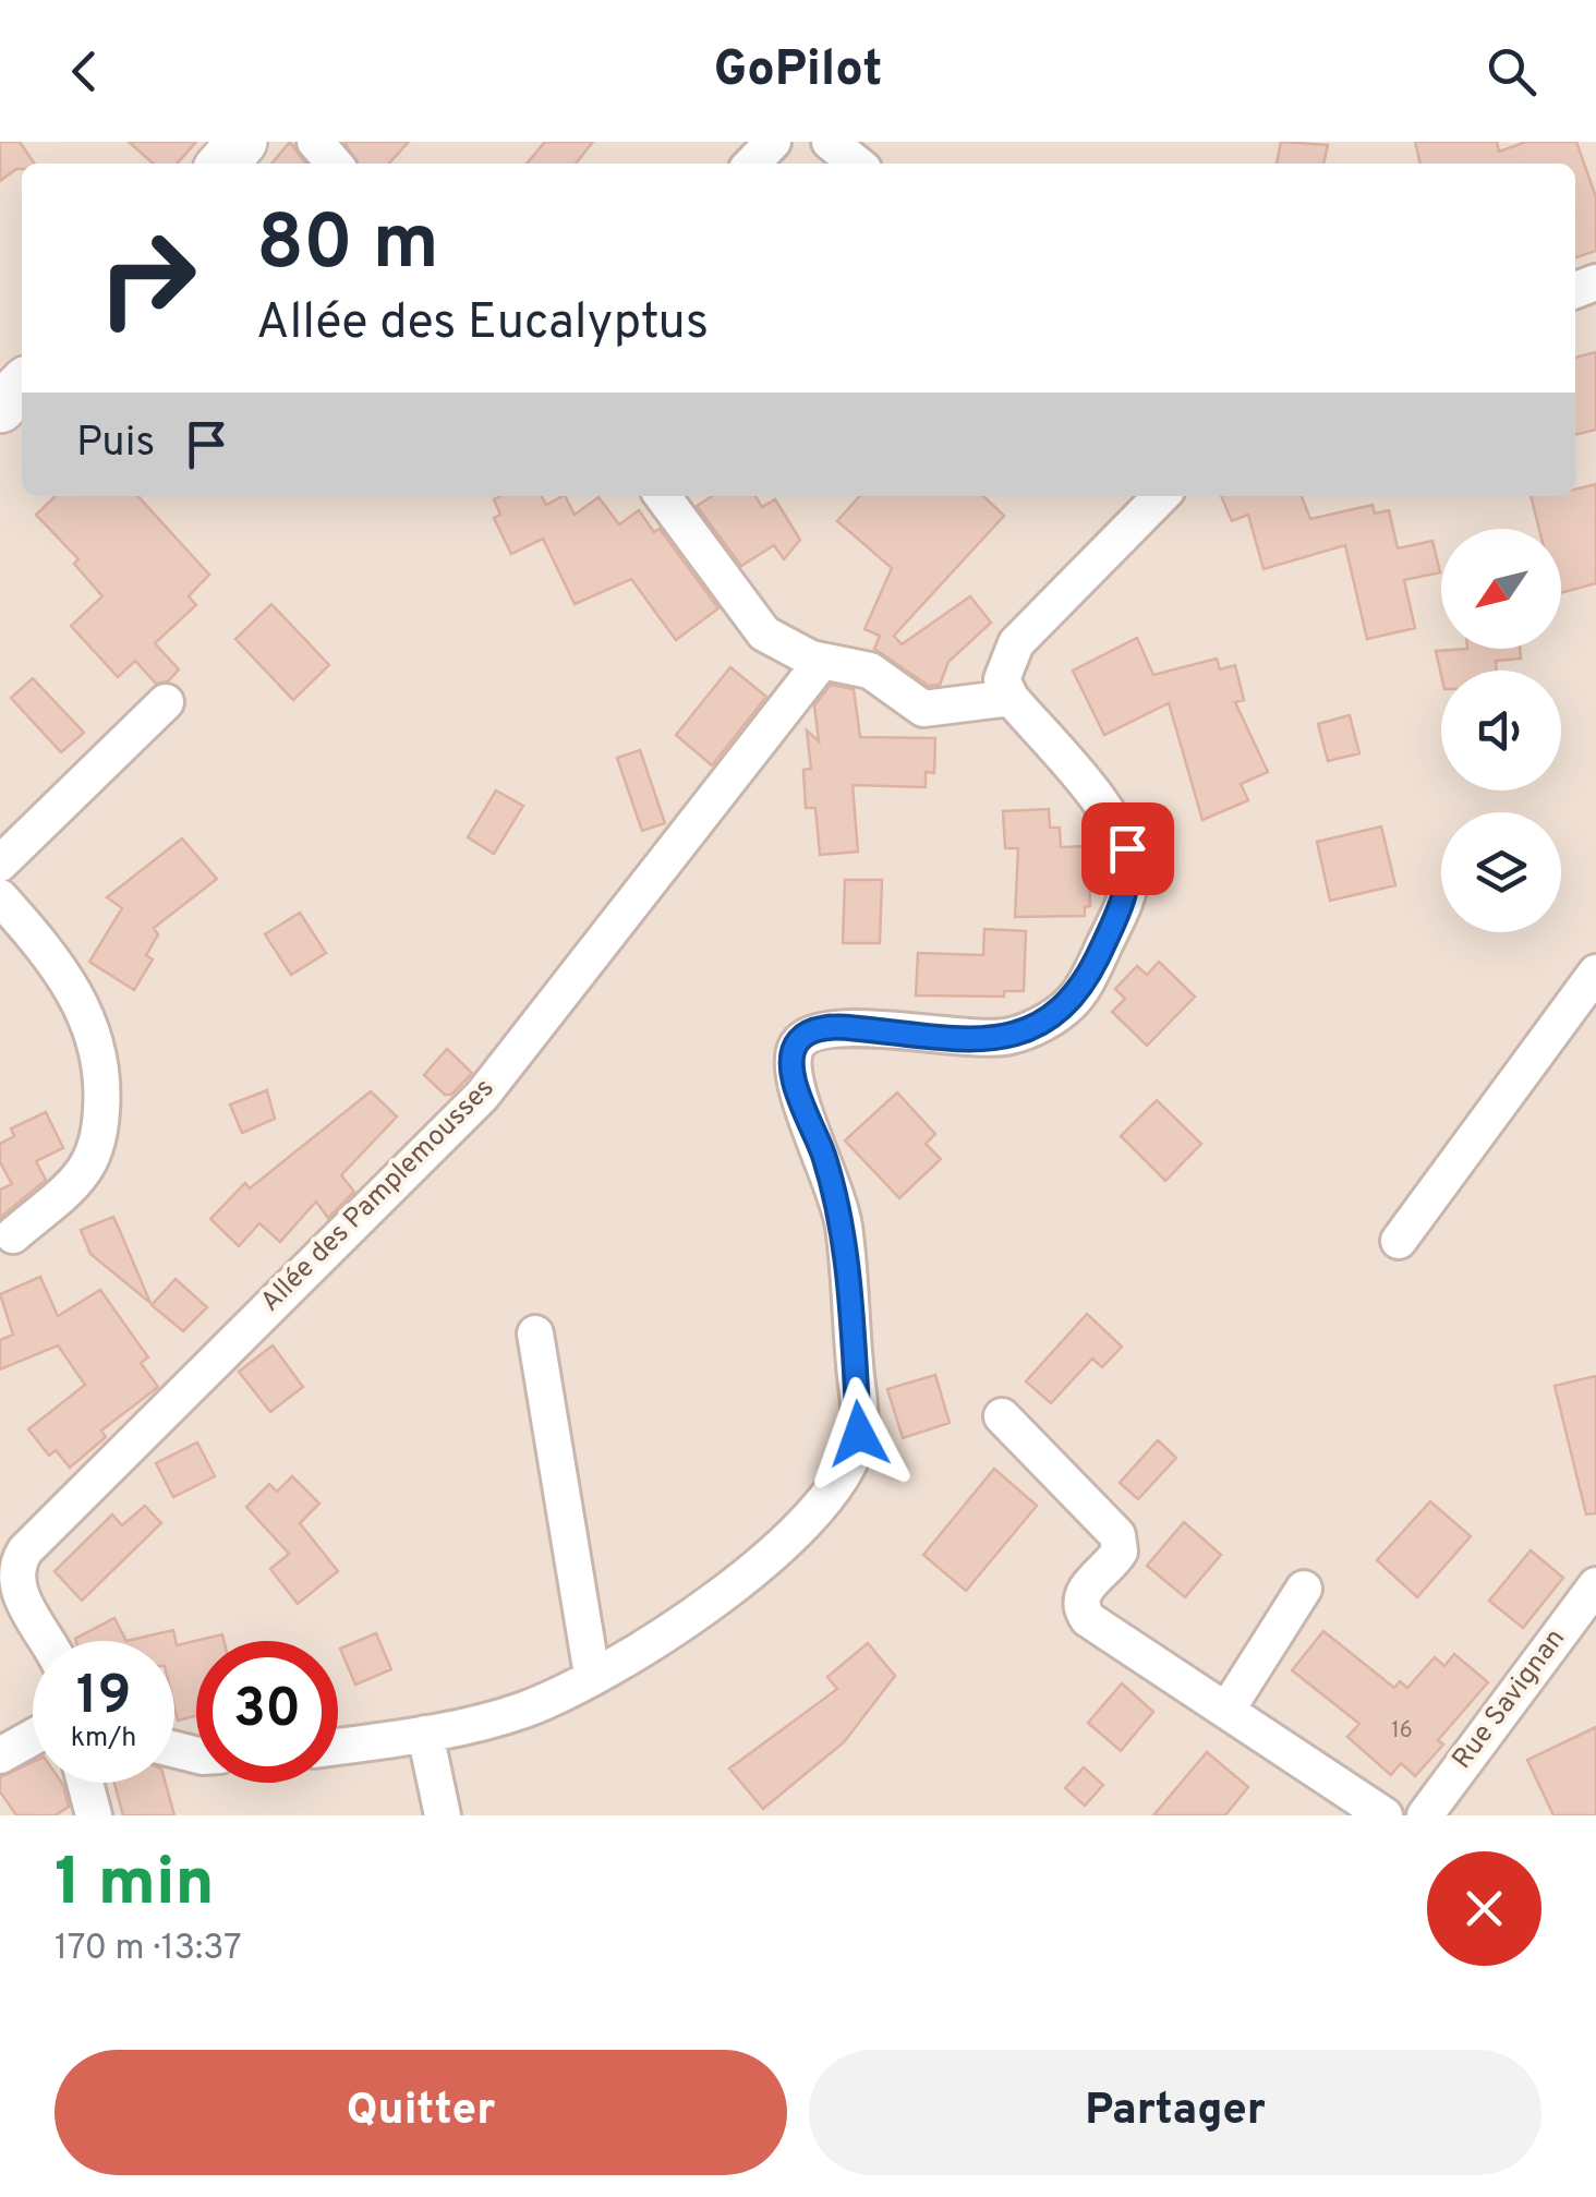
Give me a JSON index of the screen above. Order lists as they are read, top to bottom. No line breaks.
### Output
{"streets":{"street":["Allée des Pamplemousses","Rue Savignan"]},"house_numbers":["16"],"north":"bottom left","page":{"header":"GoPilot","turn":["80 m","Allée des Eucalyptus"],"then":"Puis","speed":"19 km/h","limit":"30","heading":["1 min","170 m · 13:37"],"buttons":["Quitter","Partager"]}}
